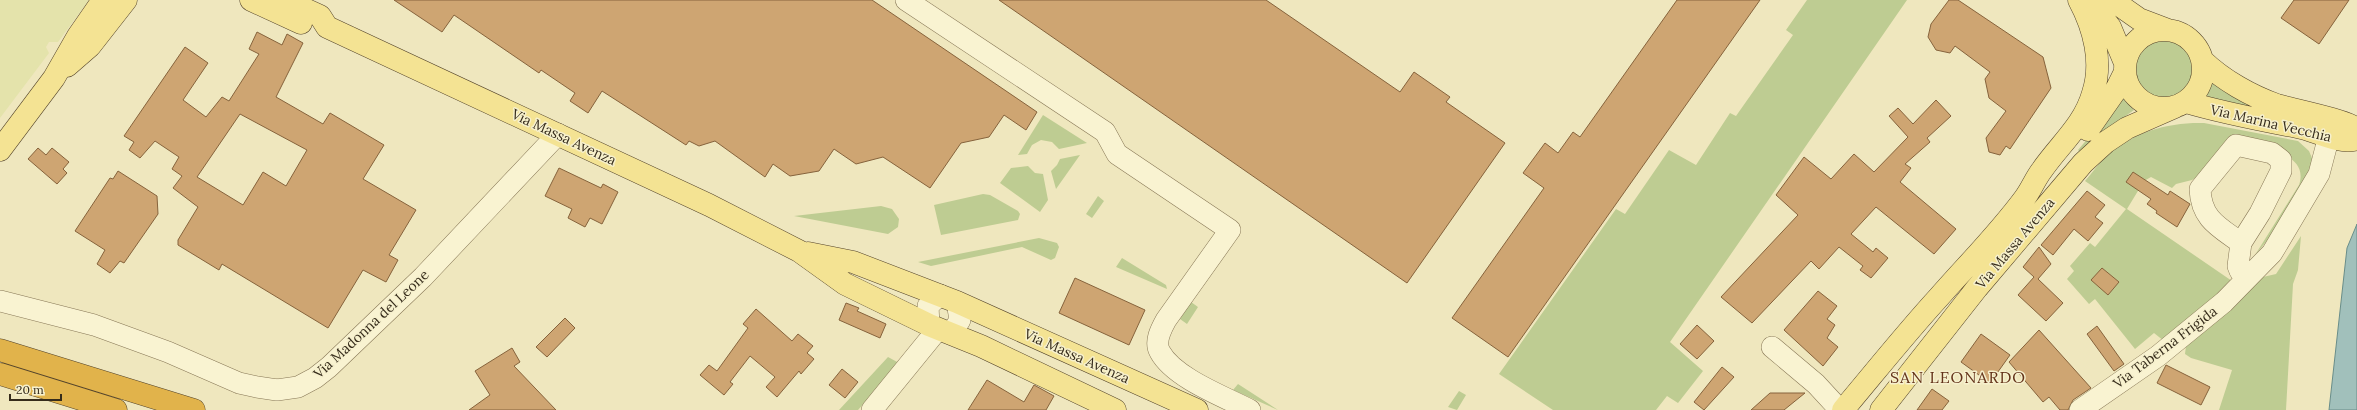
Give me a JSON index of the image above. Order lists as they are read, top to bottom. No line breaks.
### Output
{"streets":{"main road":["Via Marina Vecchia","Via Massa Avenza"],"street":["Via Madonna del Leone","Via Taberna Frigida"]},"crossings":[["Via Marina Vecchia","Via Massa Avenza"],["Via Marina Vecchia","Via Taberna Frigida"],["Via Massa Avenza","Via Madonna del Leone"]],"districts":["SAN LEONARDO"],"scale_bar":"20 m"}
